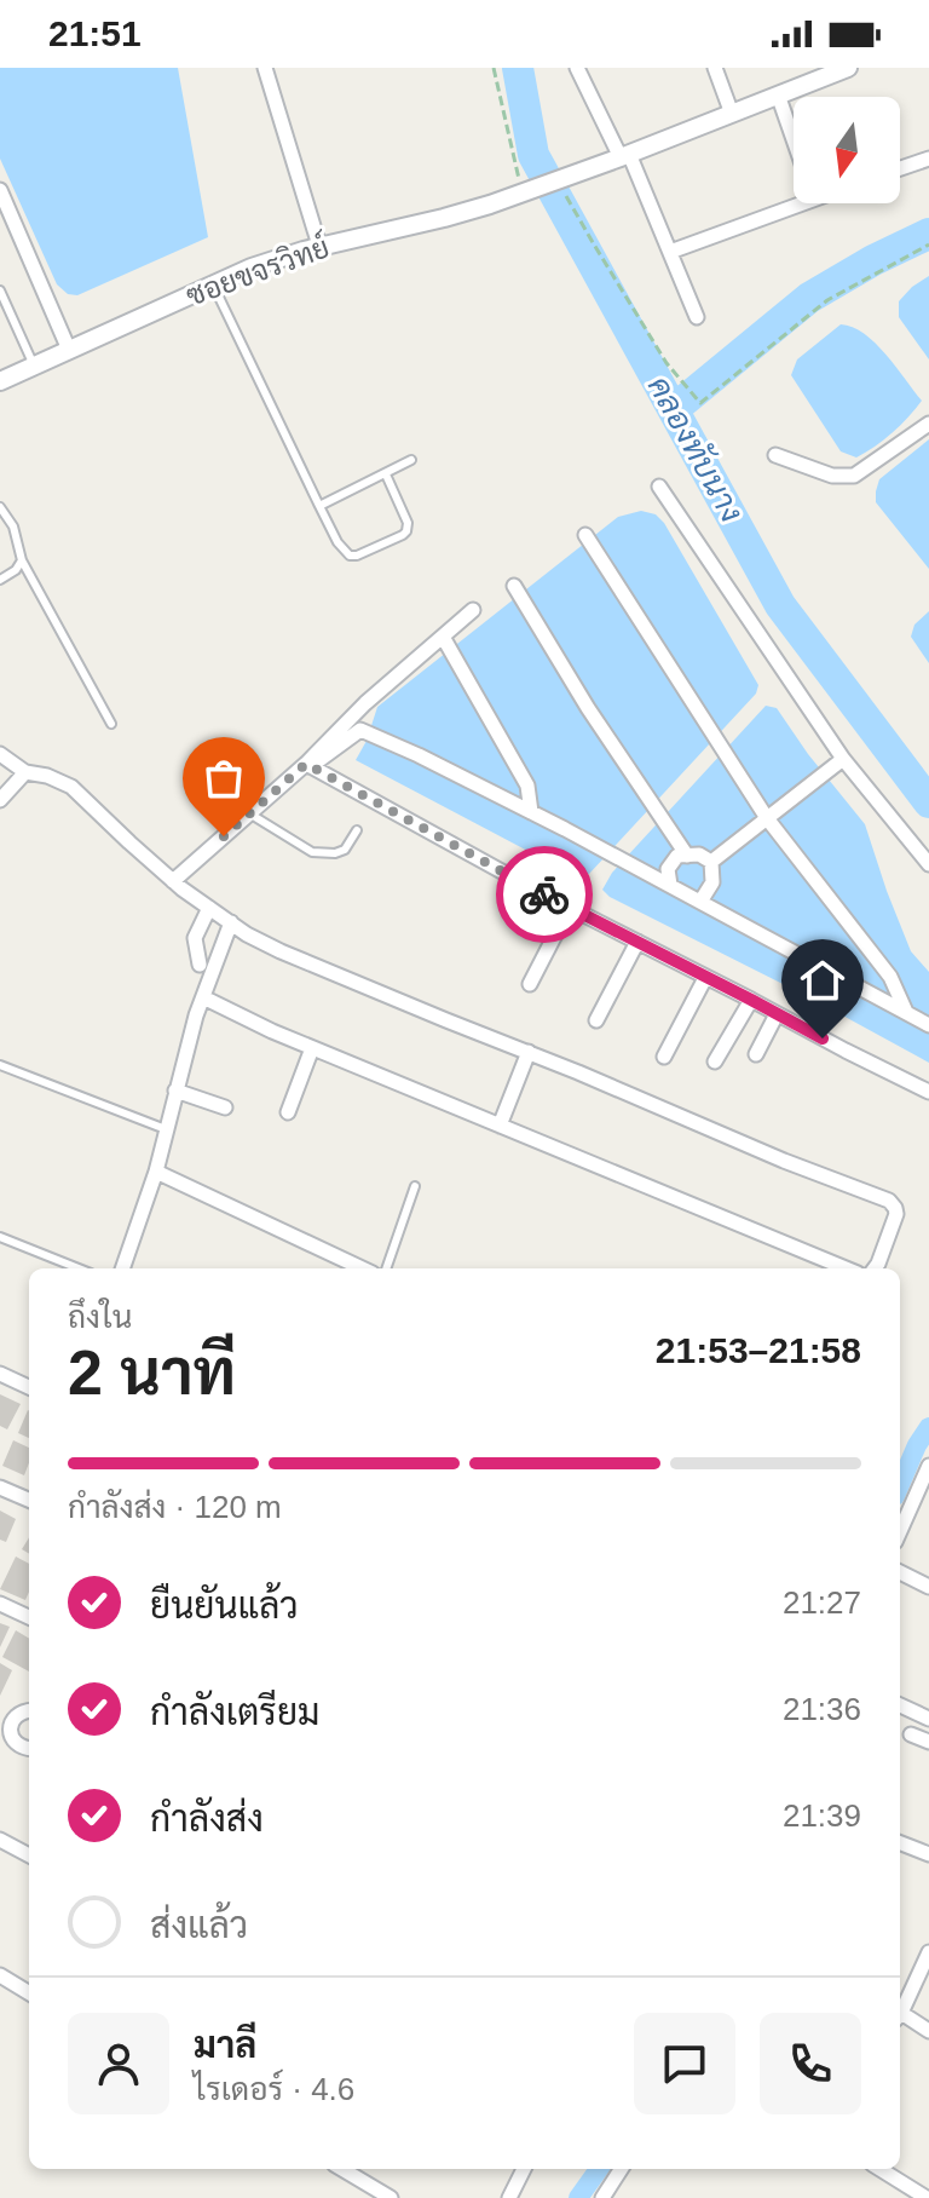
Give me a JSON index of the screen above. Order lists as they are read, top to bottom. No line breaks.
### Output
{"streets":{"street":["ซอยขจรวิทย์"]},"water":["คลองทับนาง"],"north":"bottom","page":{"status":"21:51","heading":["2 นาที","ถึงใน","21:53–21:58"],"panel":["มาลี","ไรเดอร์ · 4.6"],"bar":"กำลังส่ง · 120 m","list":[["ยืนยันแล้ว","21:27"],["กำลังเตรียม","21:36"],["กำลังส่ง","21:39"],"ส่งแล้ว"]}}
